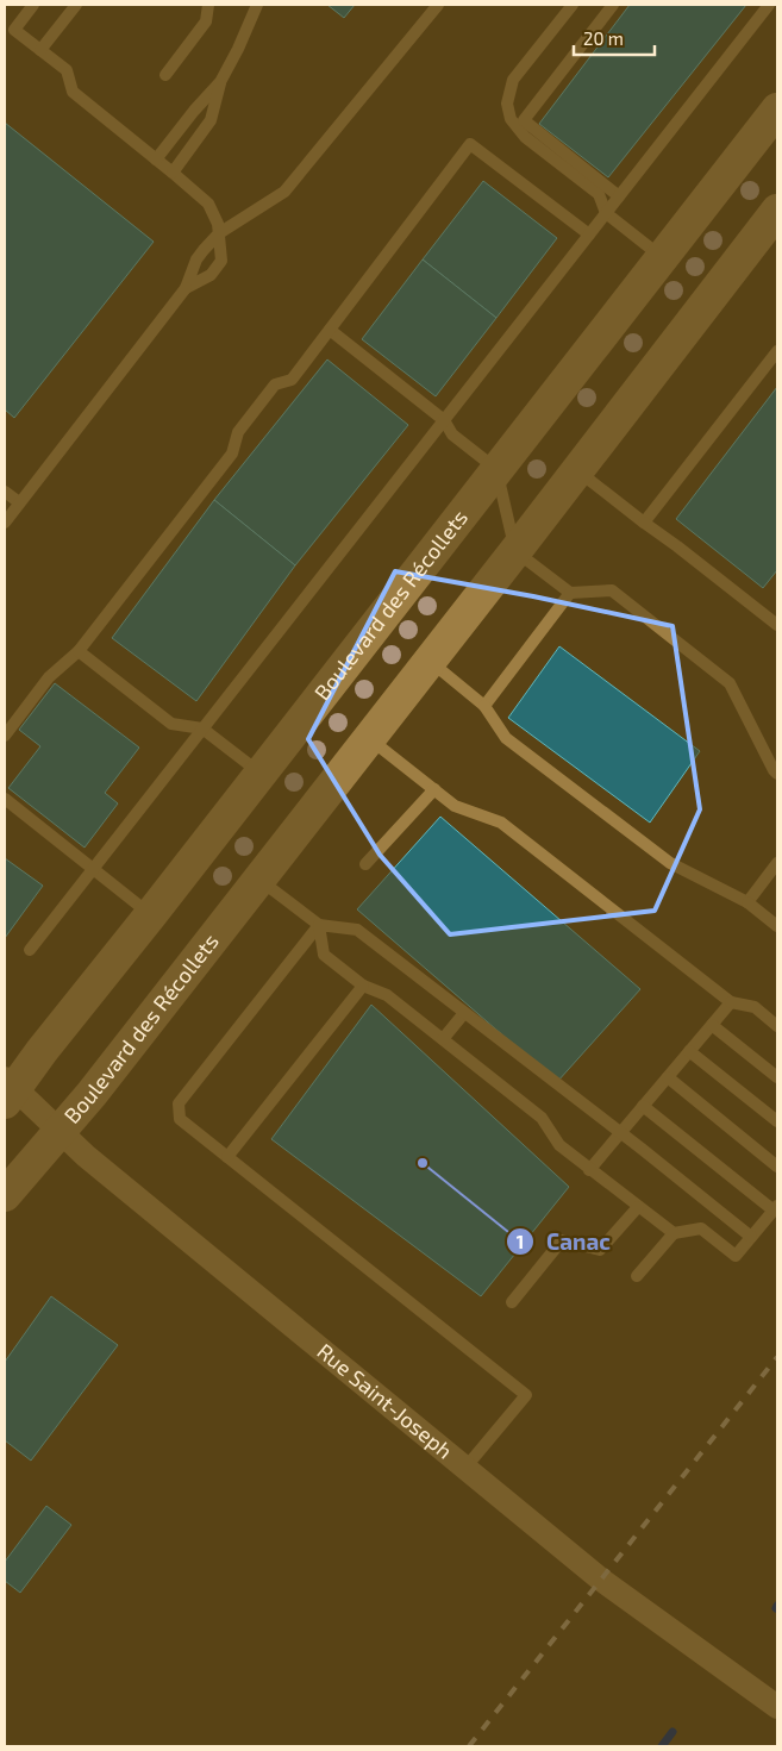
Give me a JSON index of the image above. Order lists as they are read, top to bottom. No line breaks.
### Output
{"streets":{"main road":["Boulevard des Récollets"],"street":["Rue Saint-Joseph"]},"crossings":[["Boulevard des Récollets","Rue Saint-Joseph"]],"places":["Canac"],"scale_bar":"20 m"}
